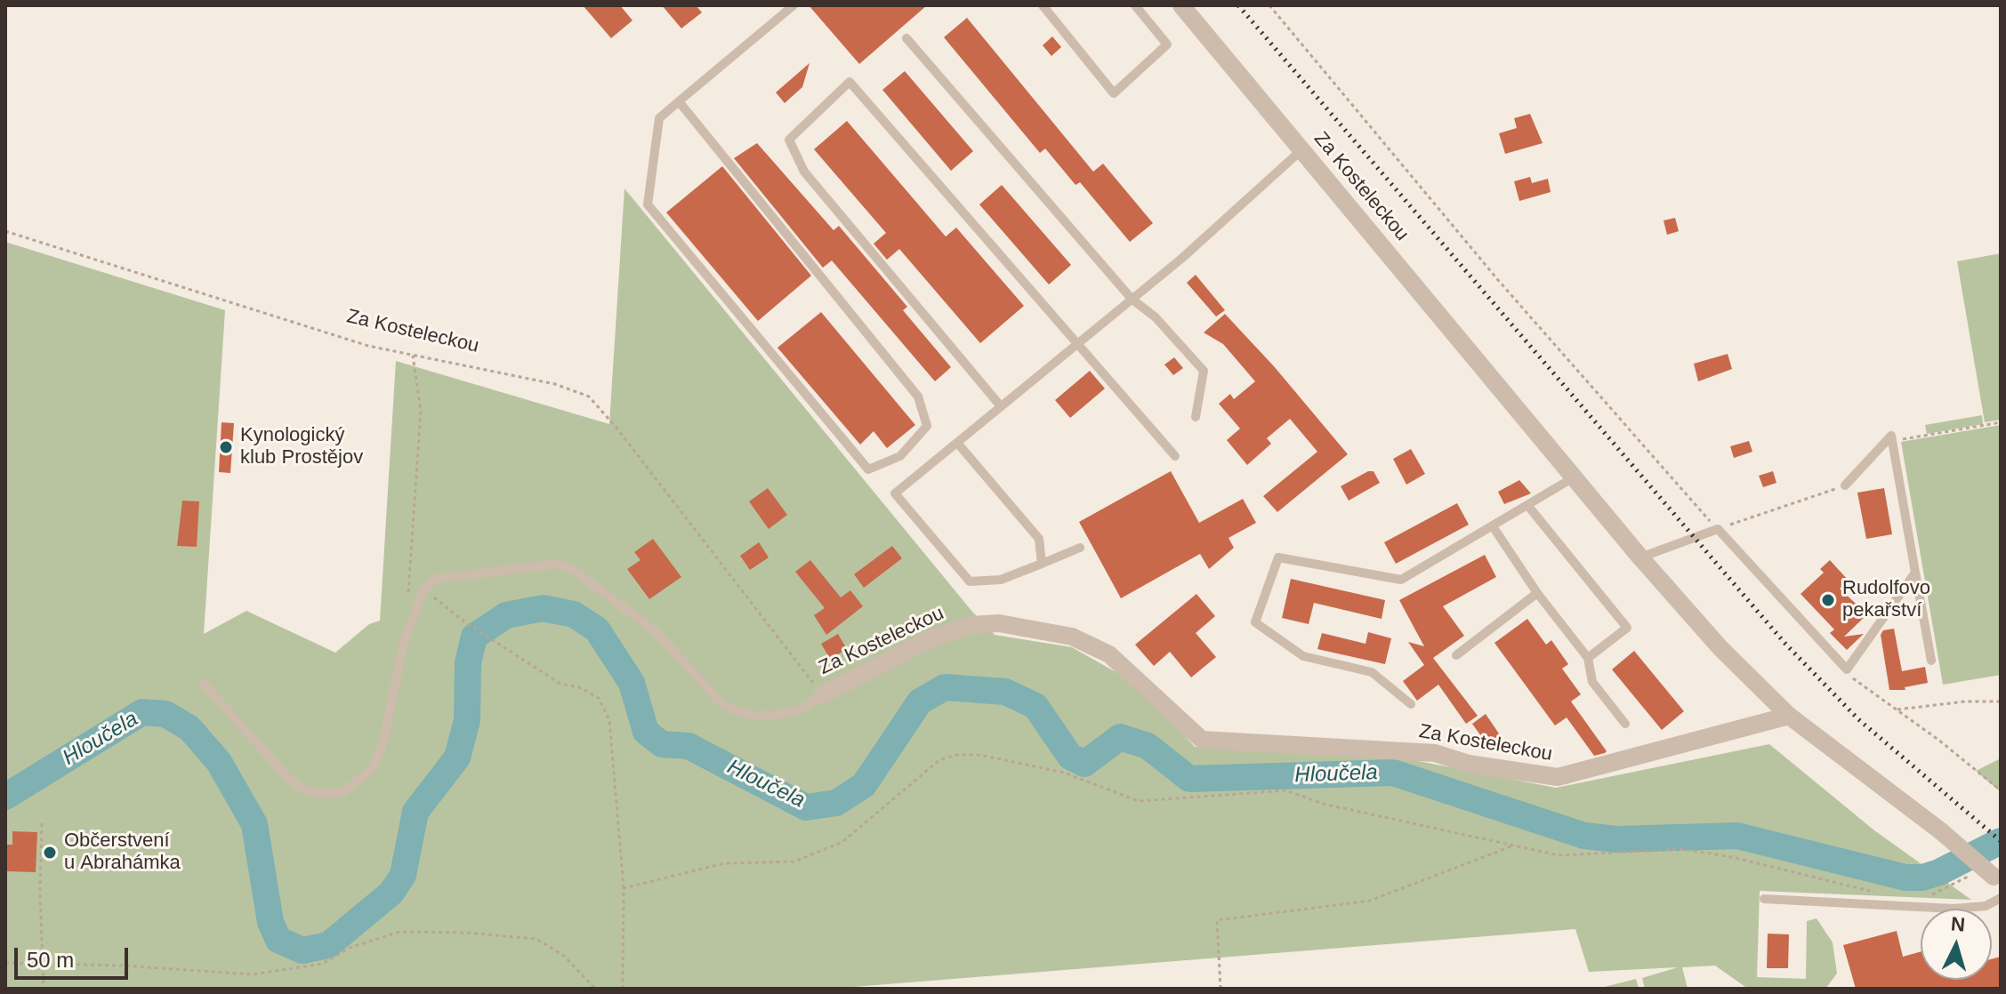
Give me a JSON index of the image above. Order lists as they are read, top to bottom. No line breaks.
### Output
{"streets":{"street":["Za Kosteleckou"]},"water":["Hloučela"],"places":["Kynologický klub Prostějov","Rudolfovo pekařství","Občerstvení u Abrahámka"],"scale_bar":"50 m","north":"top"}
